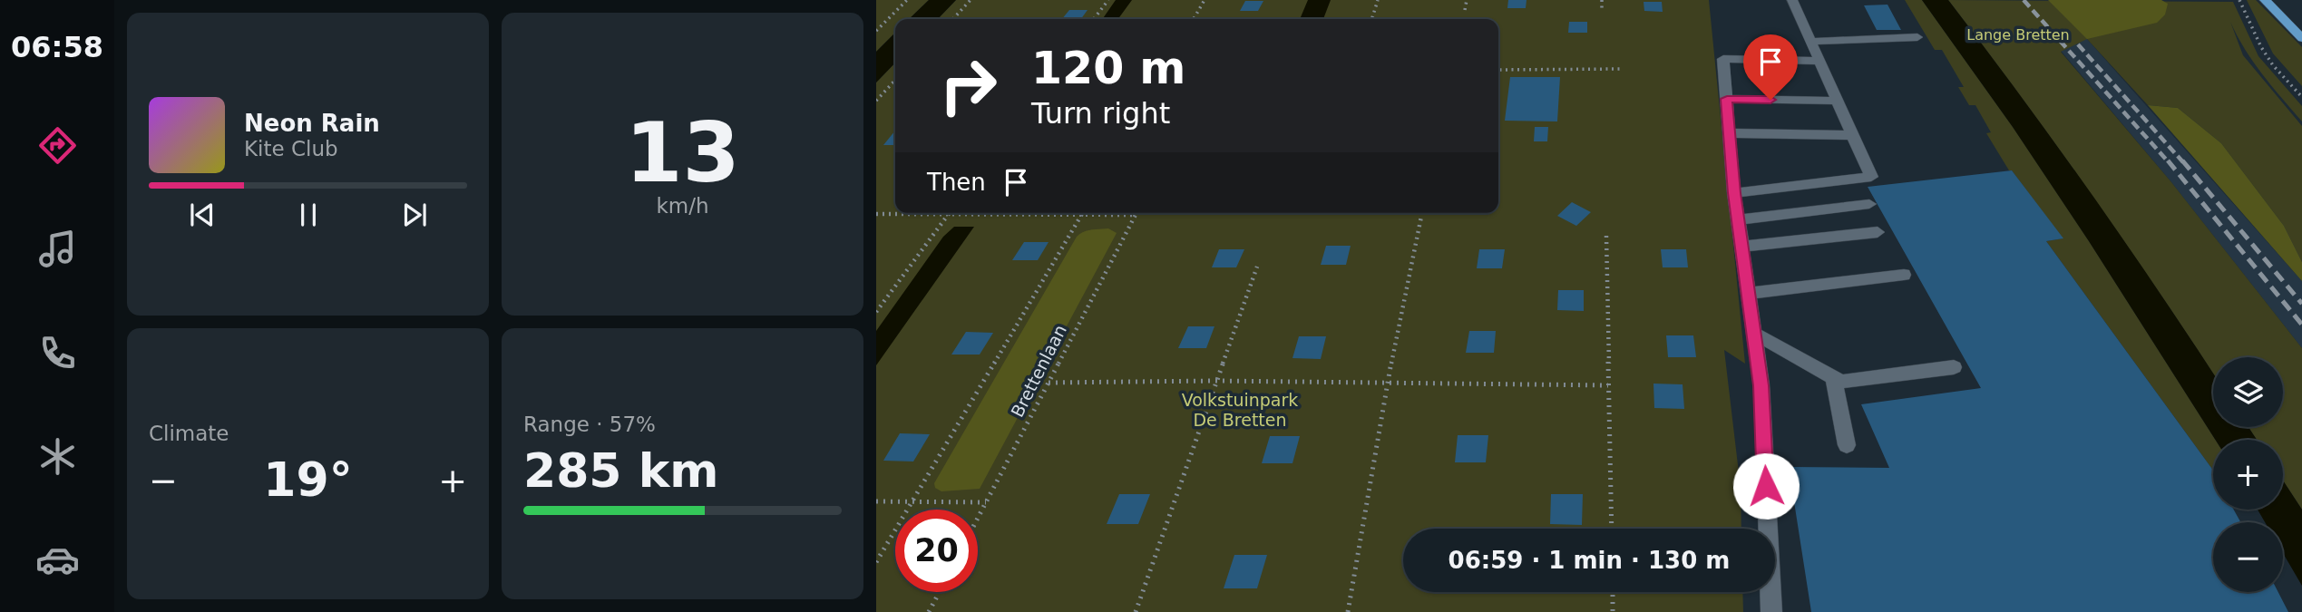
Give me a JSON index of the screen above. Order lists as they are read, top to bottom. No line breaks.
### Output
{"streets":{"path":["Brettenlaan"]},"parks":["Lange Bretten","Volkstuinpark De Bretten"],"page":{"tabs":"06:58","tile":[["13","km/h"],"Climate",["Range · 57%","285 km"]],"turn":["120 m","Turn right"],"song":["Neon Rain","Kite Club"],"then":"Then","map_buttons":["+","−"],"heat":["−","19°","+"],"limit":"20","trip":"06:59 · 1 min · 130 m"}}
